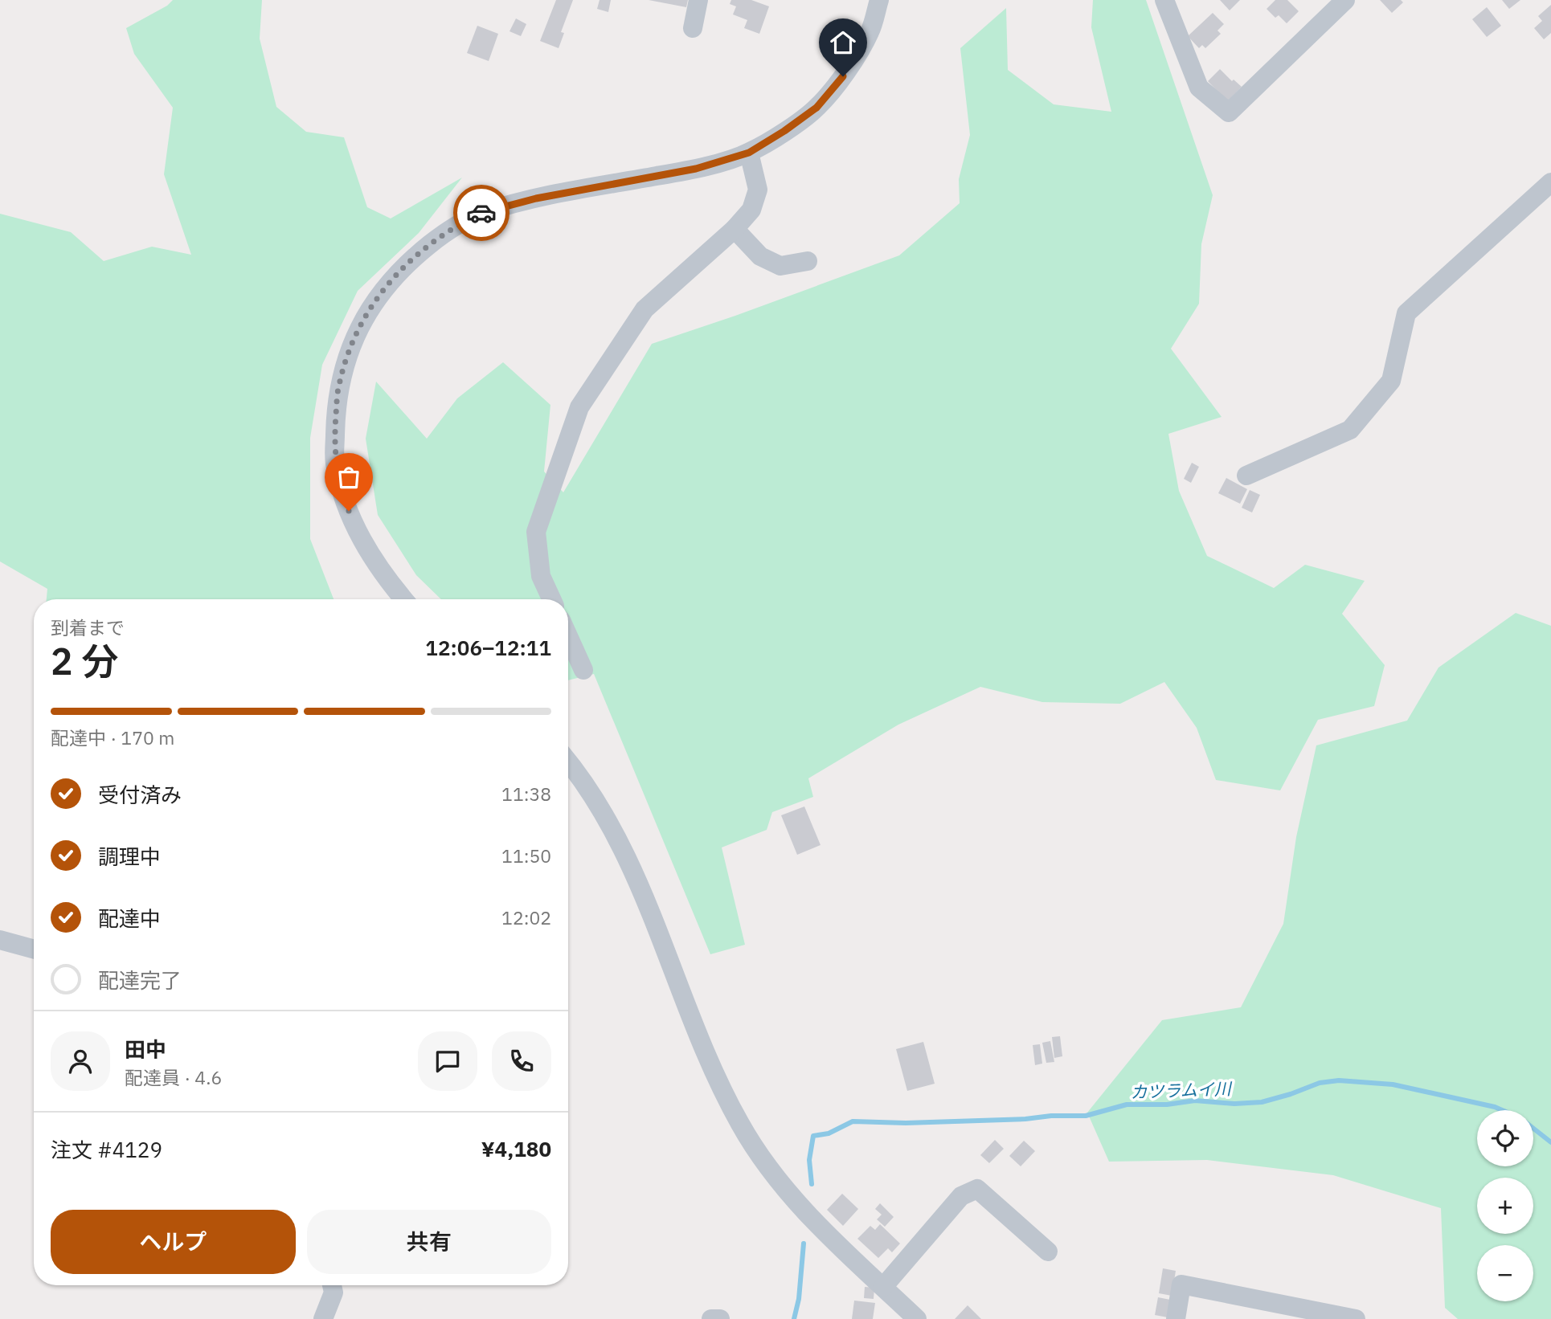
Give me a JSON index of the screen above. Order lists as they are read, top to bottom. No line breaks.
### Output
{"water":["カツラムイ川"],"page":{"heading":["2 分","到着まで","12:06–12:11"],"panel":["田中","配達員 · 4.6","注文 #4129","¥4,180"],"bar":"配達中 · 170 m","list":[["受付済み","11:38"],["調理中","11:50"],["配達中","12:02"],"配達完了"],"map_buttons":["+","−"],"buttons":["ヘルプ","共有"]}}
